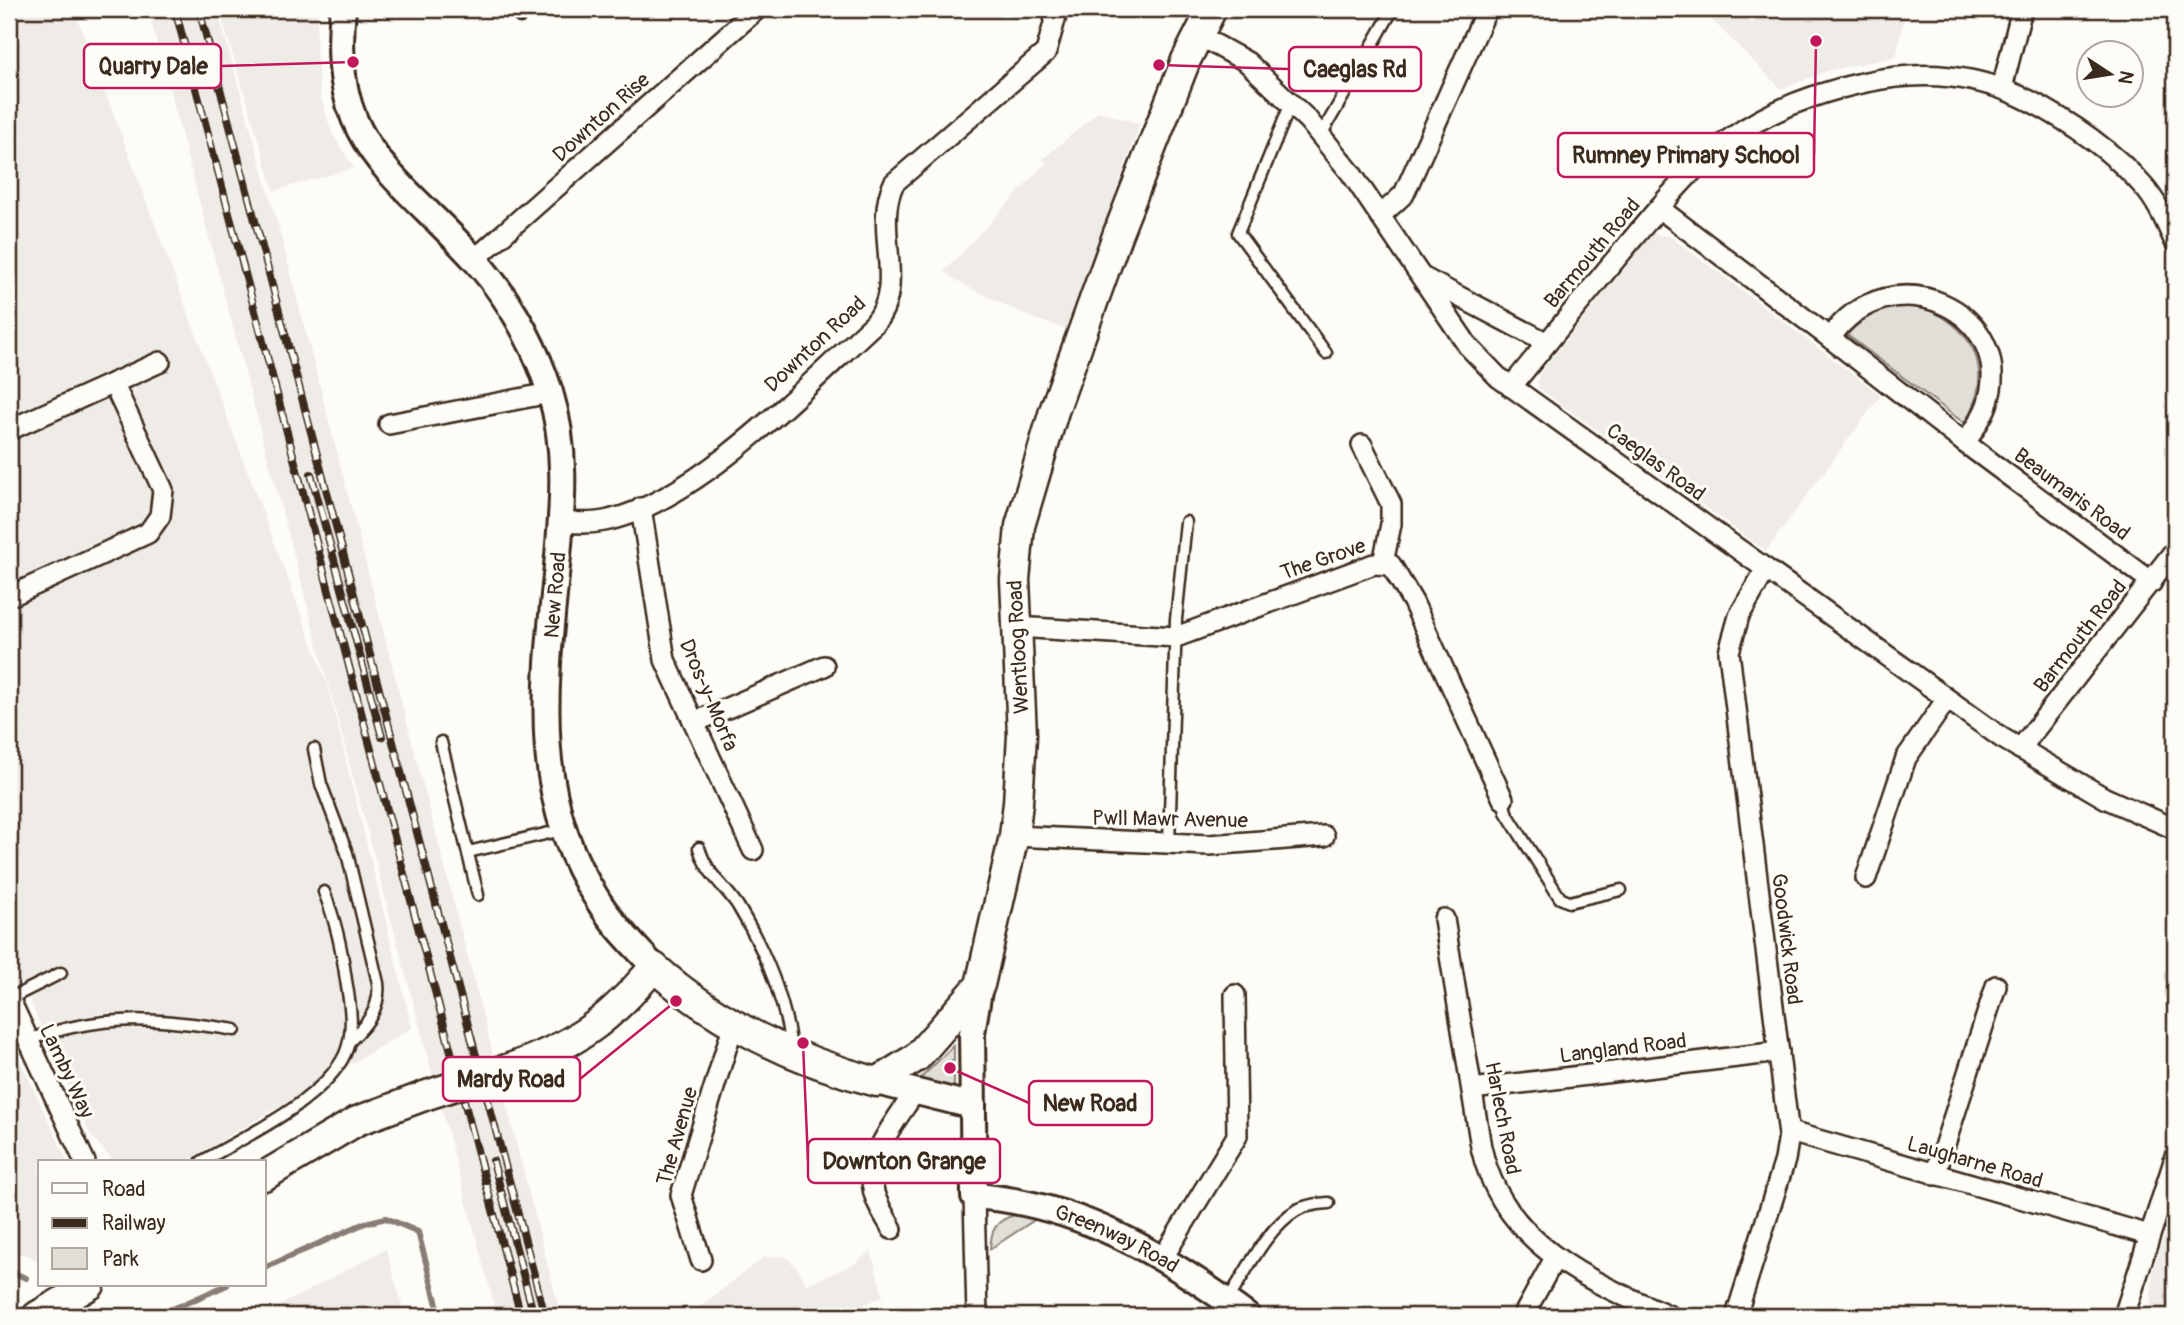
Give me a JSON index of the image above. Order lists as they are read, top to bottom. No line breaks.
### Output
{"streets":{"main road":["New Road","Wentloog Road"],"street":["Downton Rise","Barmouth Road","Downton Road","Caeglas Road","Beaumaris Road","The Grove","Dros-y-Morfa","Pwll Mawr Avenue","Goodwick Road","Langland Road","Lamby Way","Harlech Road","The Avenue","Laugharne Road","Greenway Road"]},"crossings":[["Downton Rise","New Road"],["Barmouth Road","Caeglas Road"],["Barmouth Road","Beaumaris Road"],["Downton Road","New Road"],["Downton Road","Dros-y-Morfa"],["Caeglas Road","Wentloog Road"],["Caeglas Road","Goodwick Road"],["The Grove","Wentloog Road"],["New Road","Wentloog Road"],["New Road","The Avenue"],["Wentloog Road","Pwll Mawr Avenue"],["Wentloog Road","Greenway Road"],["Goodwick Road","Langland Road"],["Goodwick Road","Laugharne Road"],["Langland Road","Harlech Road"]],"places":["Rumney Primary School","Quarry Dale","Caeglas Rd","Mardy Road","Downton Grange","New Road"],"legend":["Road","Railway","Park"],"north":"right"}
